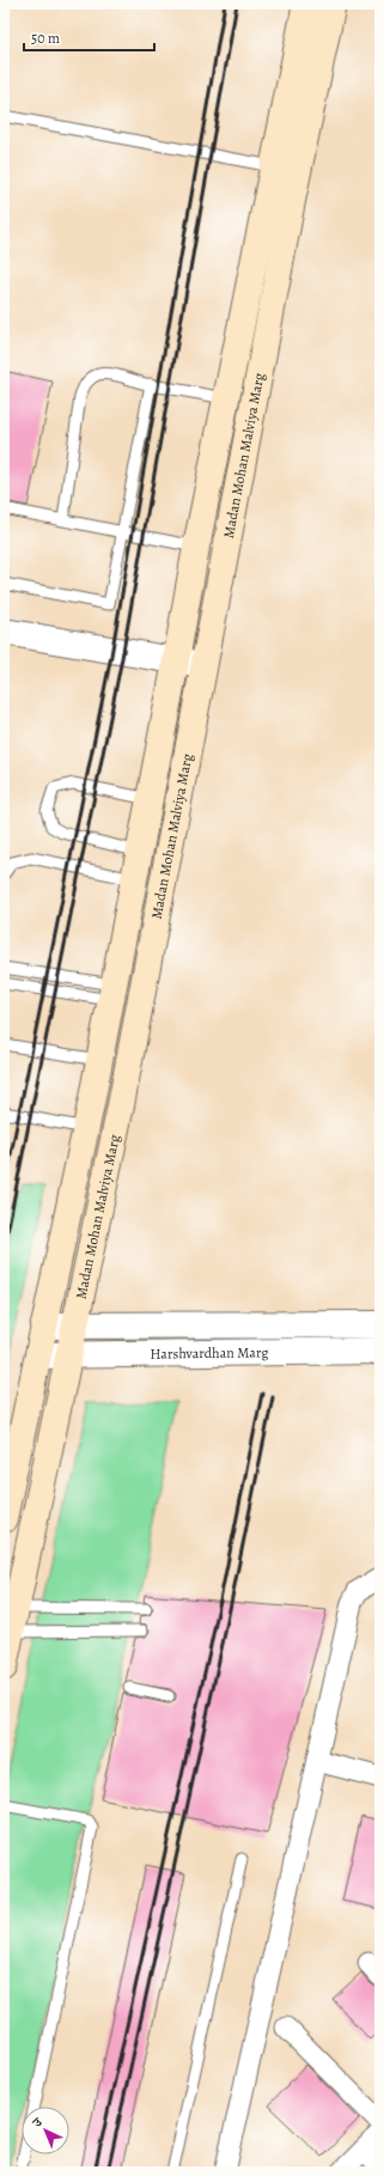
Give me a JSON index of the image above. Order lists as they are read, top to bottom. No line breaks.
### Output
{"streets":{"main road":["Madan Mohan Malviya Marg"],"street":["Harshvardhan Marg"]},"crossings":[["Madan Mohan Malviya Marg","Harshvardhan Marg"]],"scale_bar":"50 m","north":"top left"}
